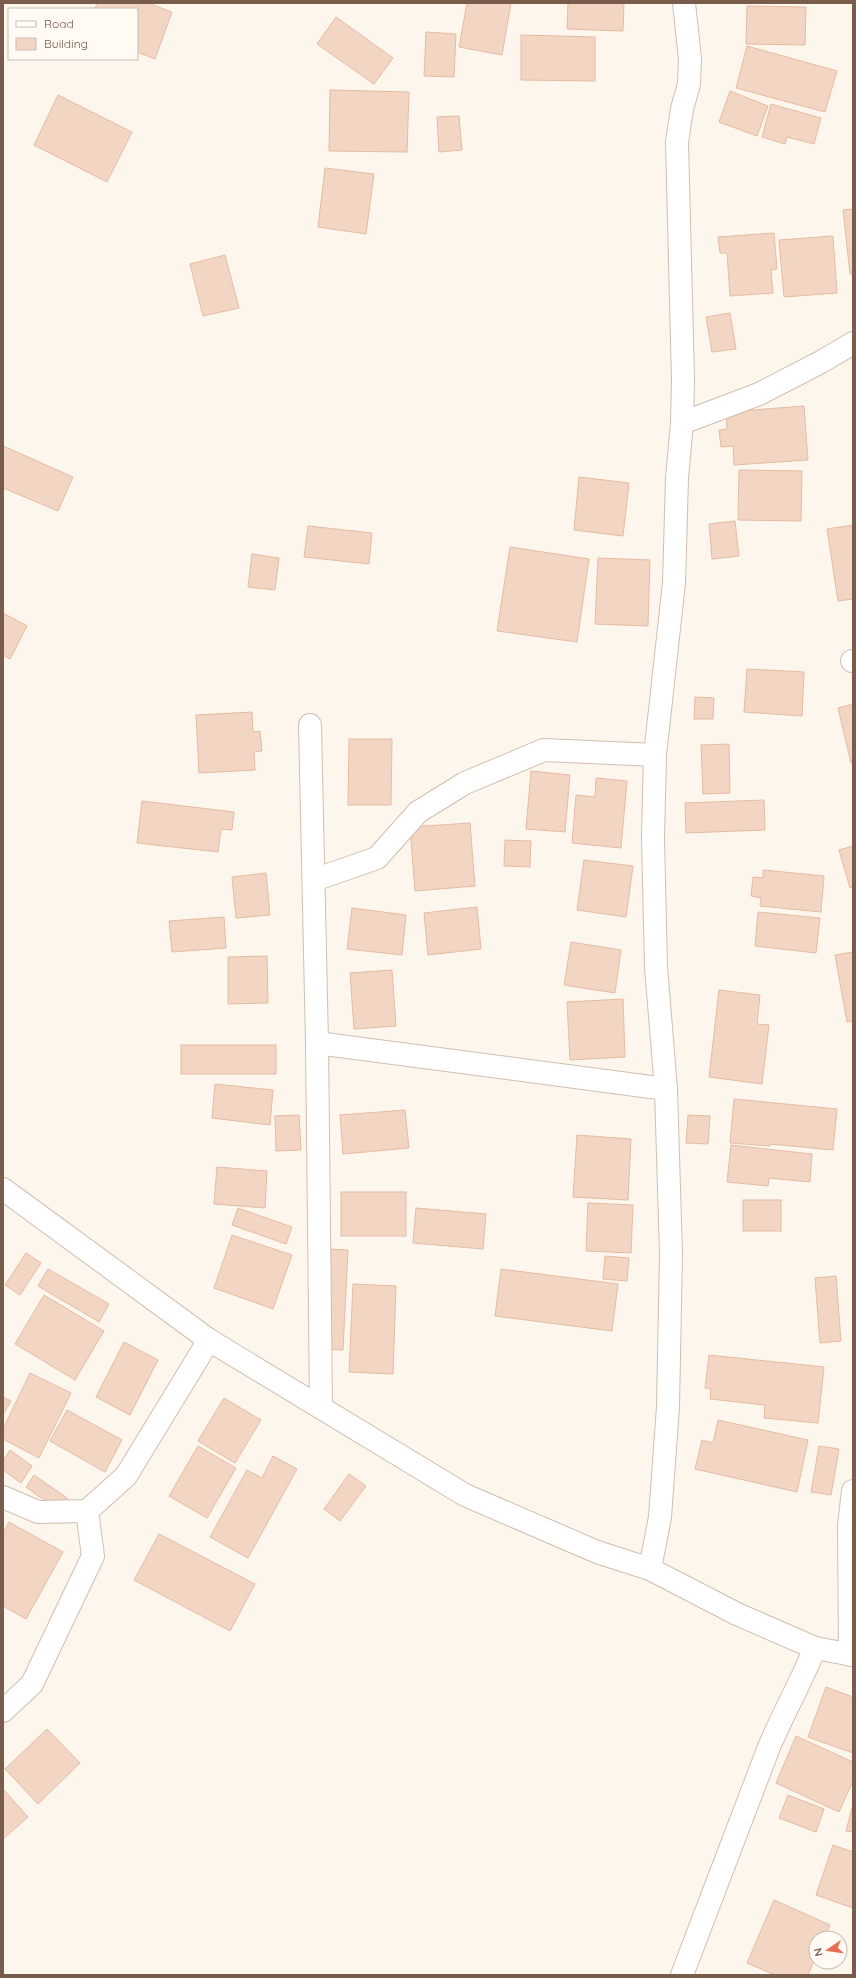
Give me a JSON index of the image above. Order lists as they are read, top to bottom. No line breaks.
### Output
{"legend":["Road","Building"],"north":"left"}
